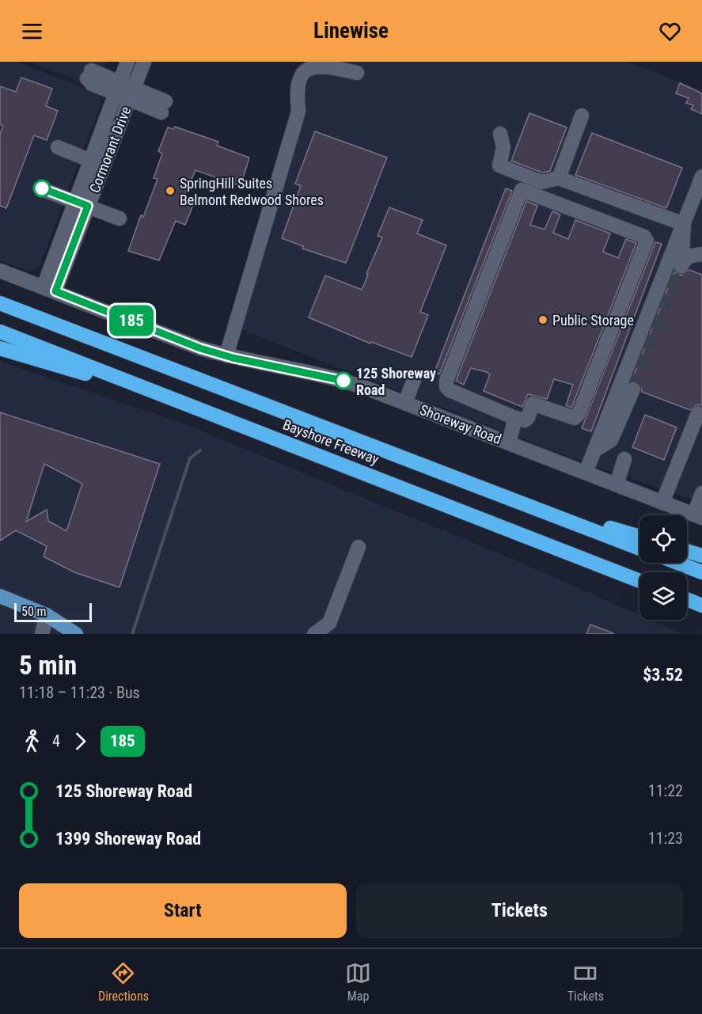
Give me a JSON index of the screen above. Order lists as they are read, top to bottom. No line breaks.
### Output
{"streets":{"highway":["Bayshore Freeway"],"street":["Cormorant Drive","Shoreway Road"]},"crossings":[["Cormorant Drive","Shoreway Road"]],"places":["SpringHill Suites Belmont Redwood Shores","Public Storage","125 Shoreway Road"],"lines":["bus line 185"],"scale_bar":"50 m","page":{"header":"Linewise","on_map":"185","scale":"50 m","heading":["5 min","11:18 – 11:23 · Bus","$3.52"],"legs":["4","185"],"list":[{"name":"125 Shoreway Road","value":"11:22"},{"name":"1399 Shoreway Road","value":"11:23"}],"buttons":["Start","Tickets"],"tabs":["Directions","Map","Tickets"]}}
